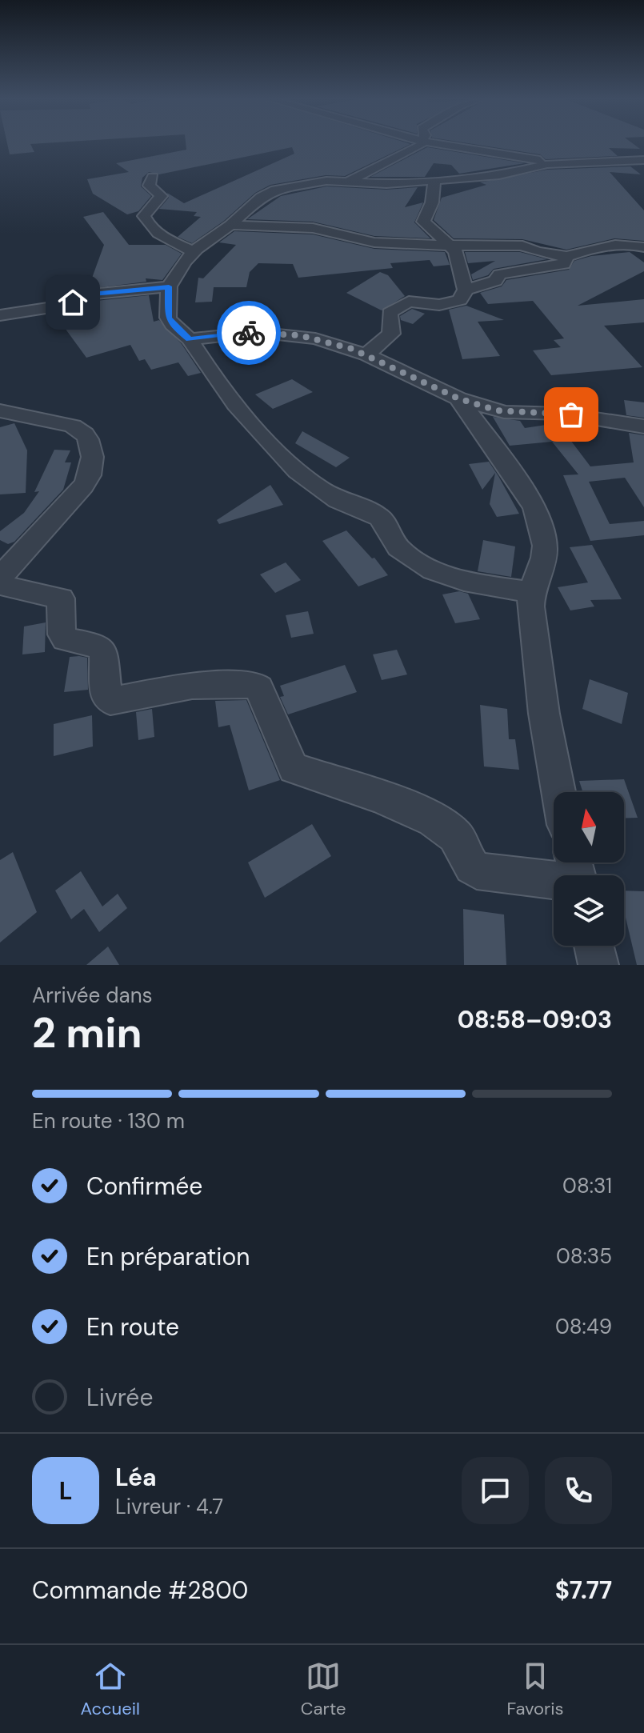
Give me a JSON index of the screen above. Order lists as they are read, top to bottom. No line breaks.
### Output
{"north":"top","page":{"heading":["2 min","Arrivée dans","08:58–09:03"],"panel":["Léa","Livreur · 4.7","Commande #2800","$7.77"],"bar":"En route · 130 m","list":[["Confirmée","08:31"],["En préparation","08:35"],["En route","08:49"],"Livrée"],"round":"L","tabs":["Accueil","Carte","Favoris"]}}
